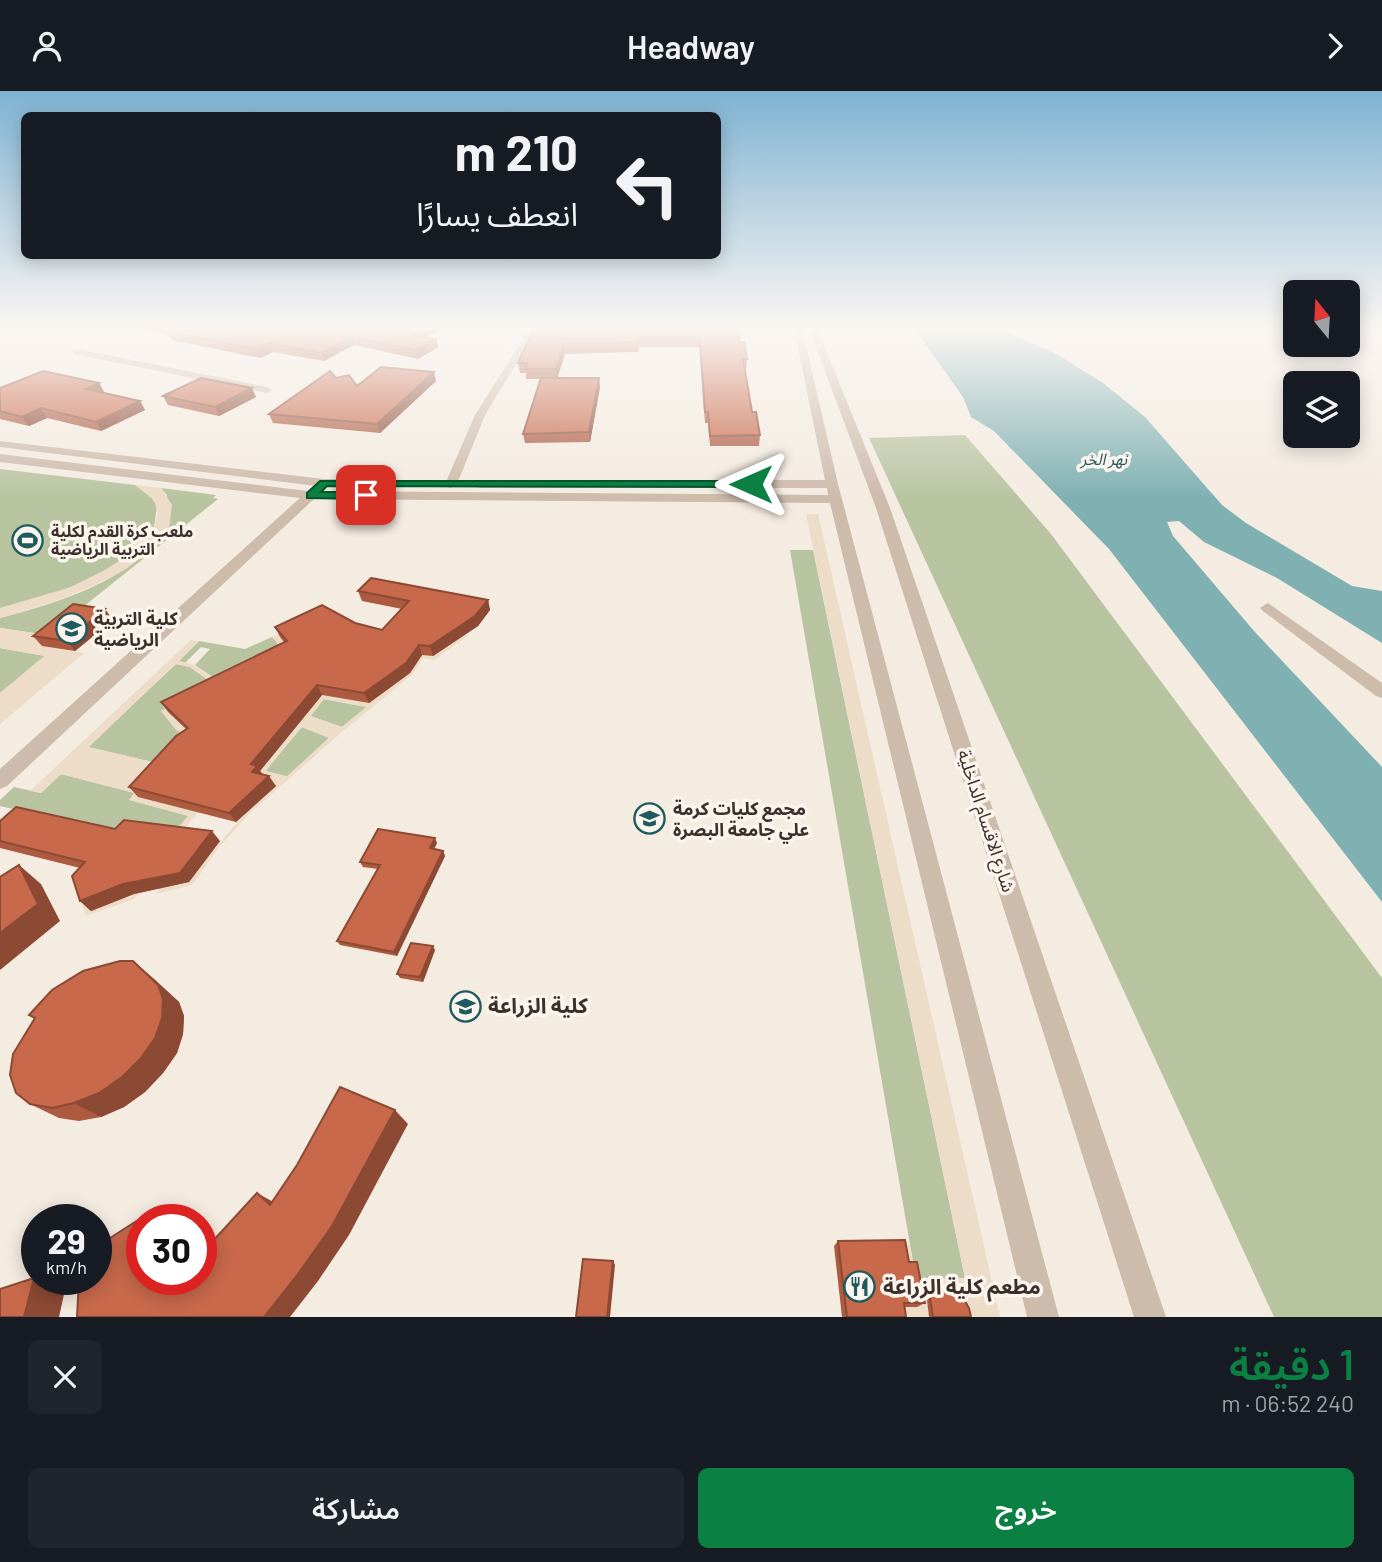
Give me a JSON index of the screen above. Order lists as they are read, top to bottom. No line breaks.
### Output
{"streets":{"street":["شارع الاقسام الداخلية"]},"water":["نهر الخر"],"places":{"sports":["ملعب كرة القدم لكلية التربية الرياضية"],"school or university":["كلية التربية الرياضية","مجمع كليات كرمة علي جامعة البصرة","كلية الزراعة"],"restaurant":["مطعم كلية الزراعة"]},"north":"top","page":{"header":"Headway","turn":["210 m","انعطف يسارًا"],"speed":"29 km/h","limit":"30","heading":["1 دقيقة","240 m · 06:52"],"buttons":["خروج","مشاركة"]}}
